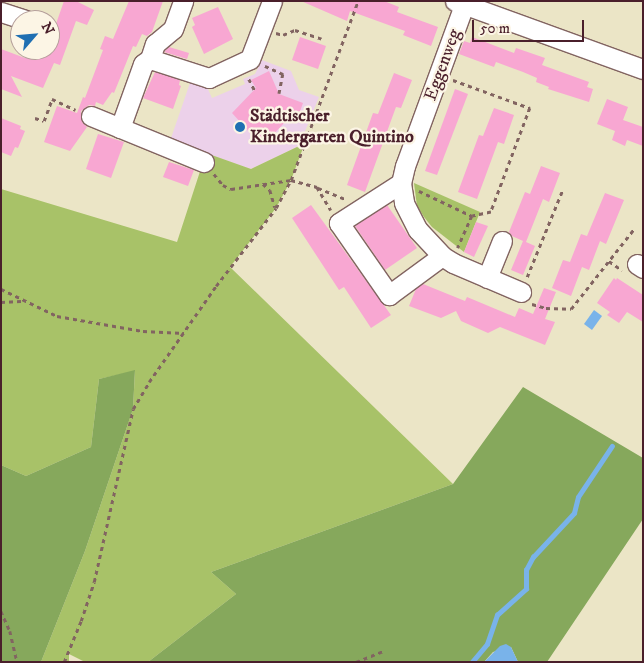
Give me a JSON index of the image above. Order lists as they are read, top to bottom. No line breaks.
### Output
{"streets":{"street":["Eggenweg"]},"places":["Städtischer Kindergarten Quintino"],"scale_bar":"50 m","north":"top right"}
